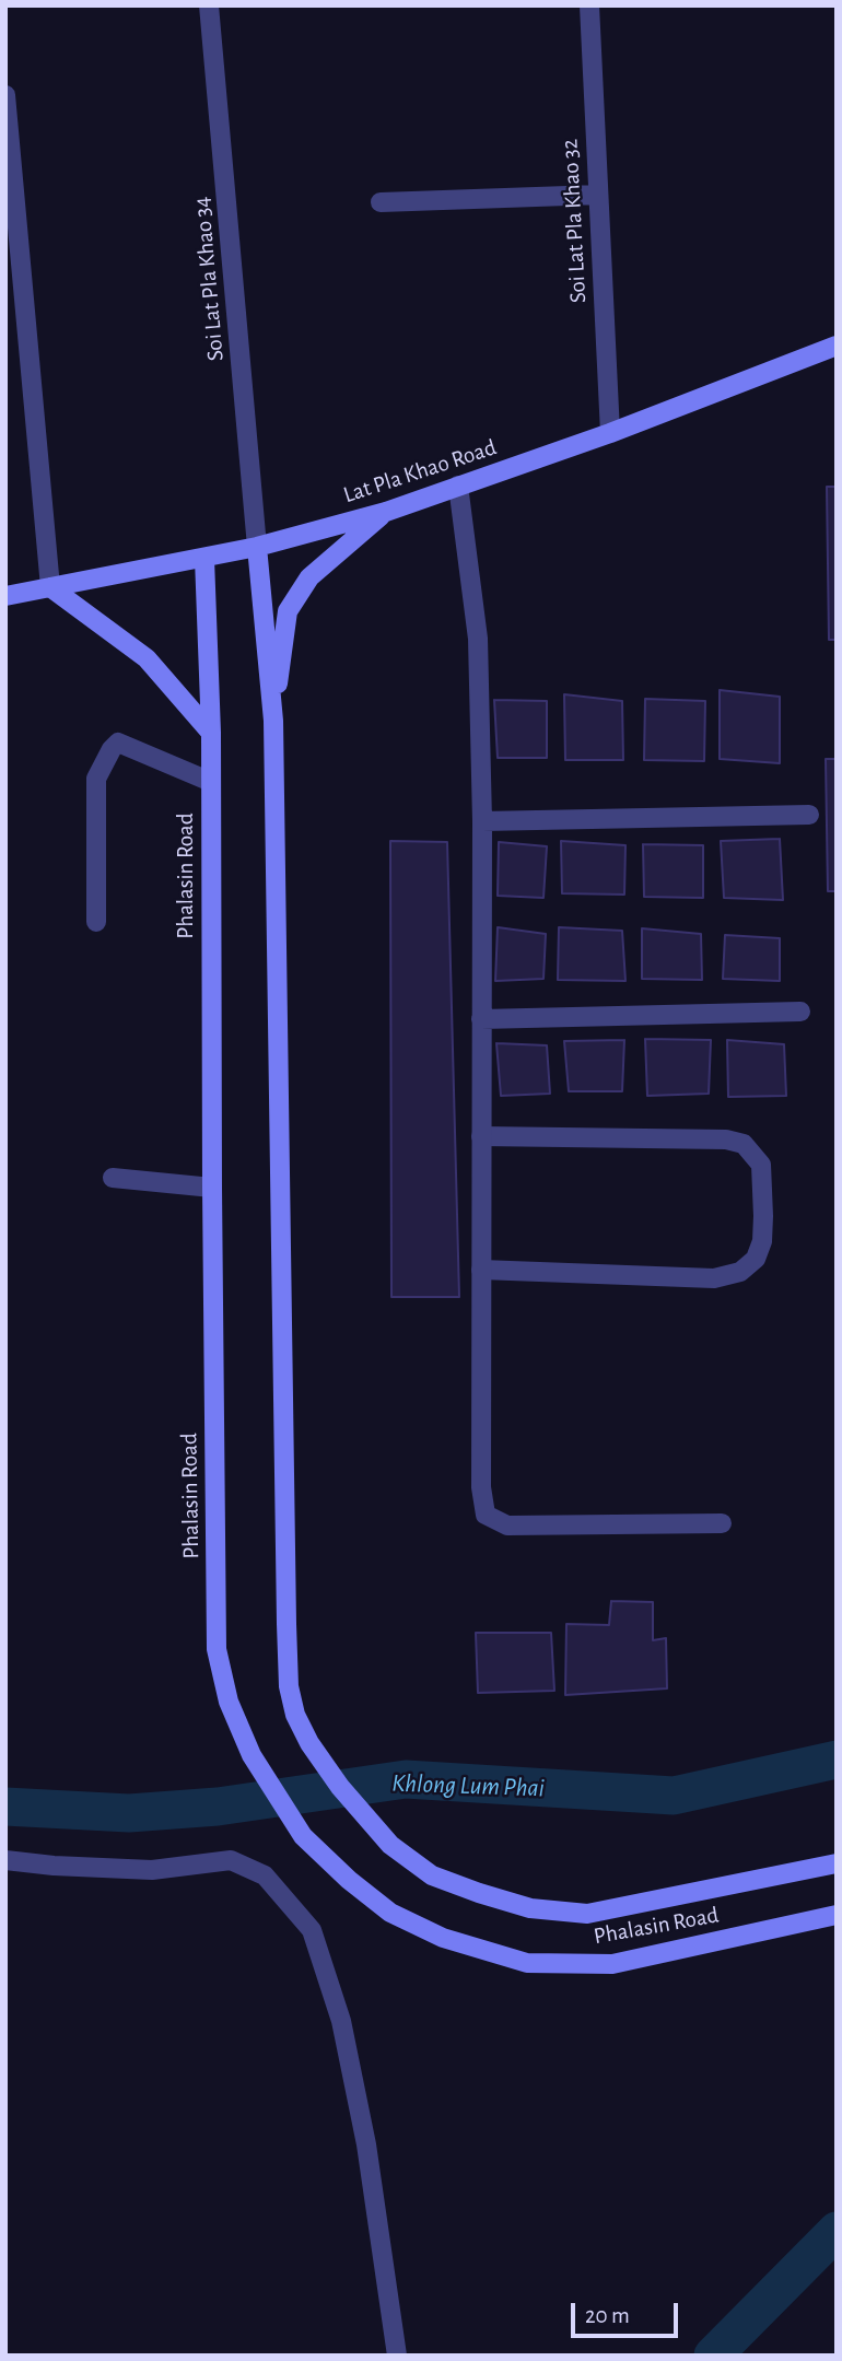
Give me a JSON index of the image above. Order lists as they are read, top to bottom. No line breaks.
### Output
{"streets":{"main road":["Lat Pla Khao Road","Phalasin Road"],"street":["Soi Lat Pla Khao 32","Soi Lat Pla Khao 34"]},"crossings":[["Soi Lat Pla Khao 32","Lat Pla Khao Road"],["Soi Lat Pla Khao 34","Lat Pla Khao Road"],["Soi Lat Pla Khao 34","Phalasin Road"],["Lat Pla Khao Road","Phalasin Road"]],"water":["Khlong Lum Phai"],"scale_bar":"20 m"}
